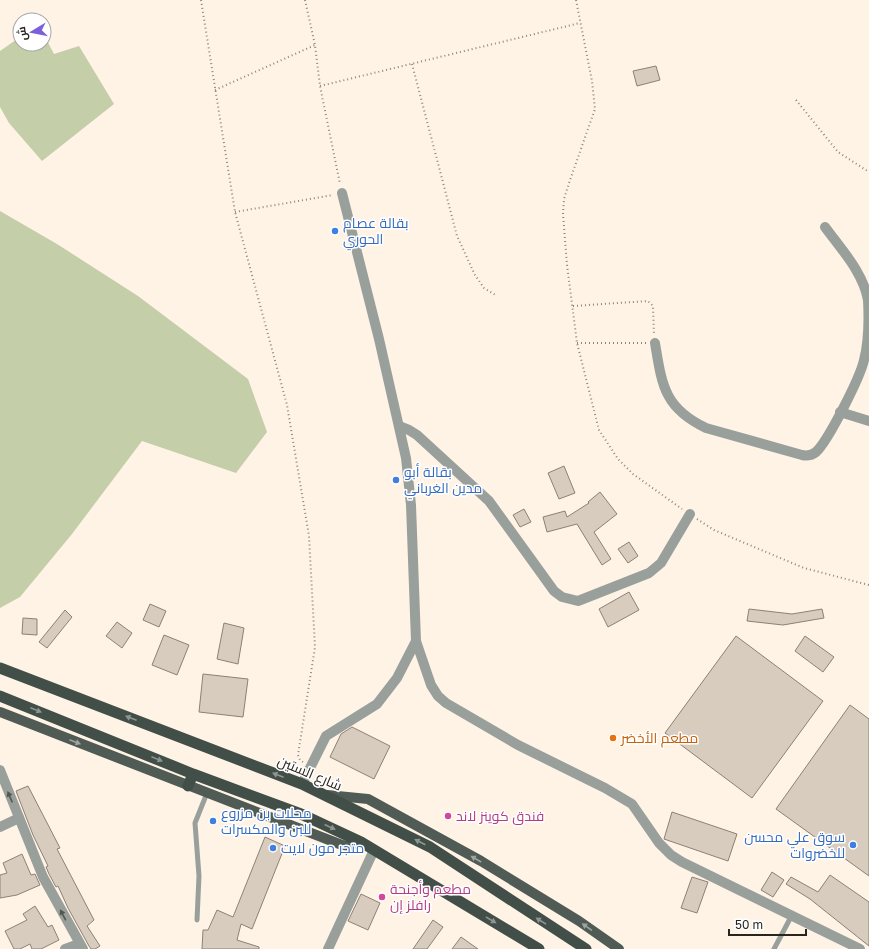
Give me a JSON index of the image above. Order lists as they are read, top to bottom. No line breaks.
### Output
{"streets":{"highway":["شارع الستين"]},"places":["بقالة عصام الحوري","بقالة أبو مدين الغرباني","مطعم الأخضر","فندق كوينز لاند","محلات بن مزروع للبن والمكسرات","سوق علي محسن للخضروات","متجر مون لايت","مطعم وأجنحة رافلز إن"],"scale_bar":"50 m","north":"left"}
